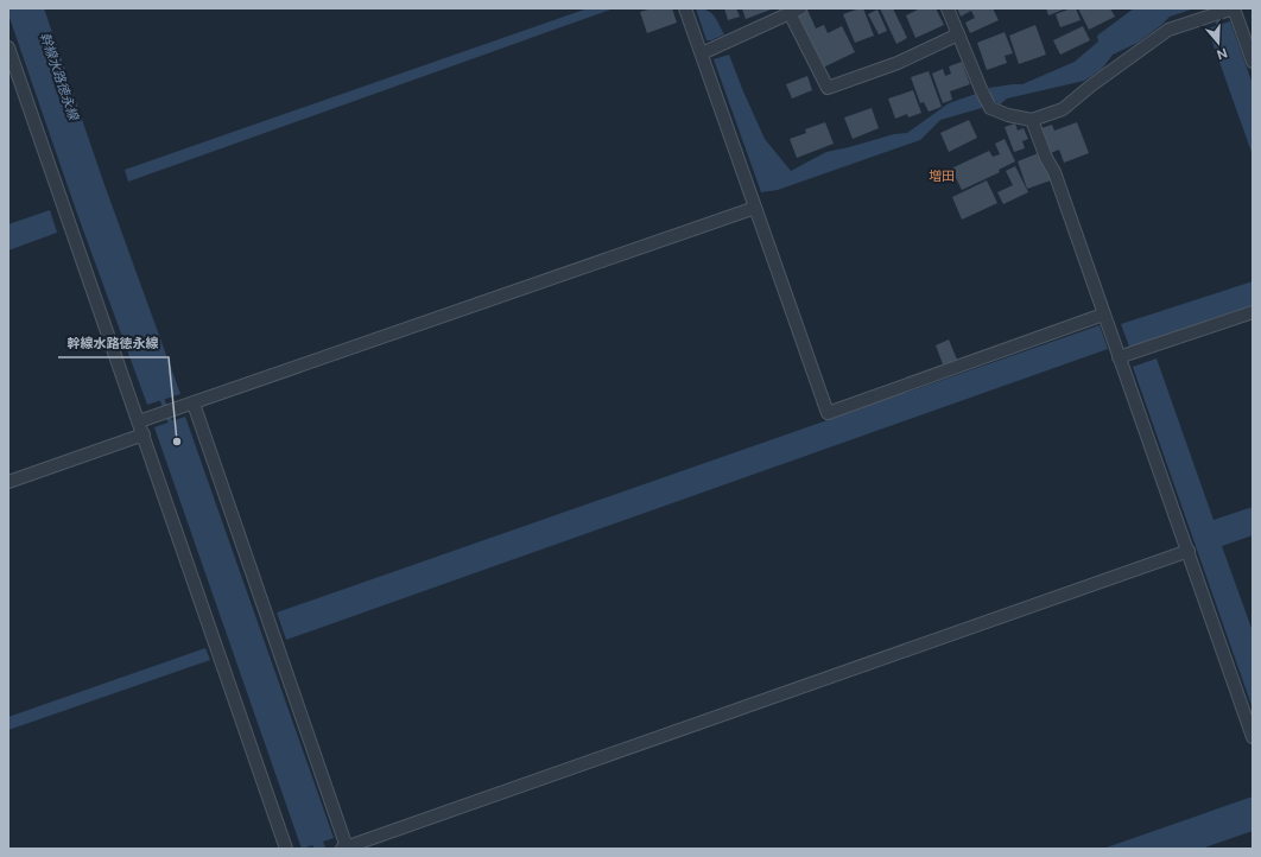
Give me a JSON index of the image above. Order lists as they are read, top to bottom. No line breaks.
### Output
{"districts":["増田"],"water":["幹線水路徳永線"],"places":["幹線水路徳永線"],"north":"bottom"}
